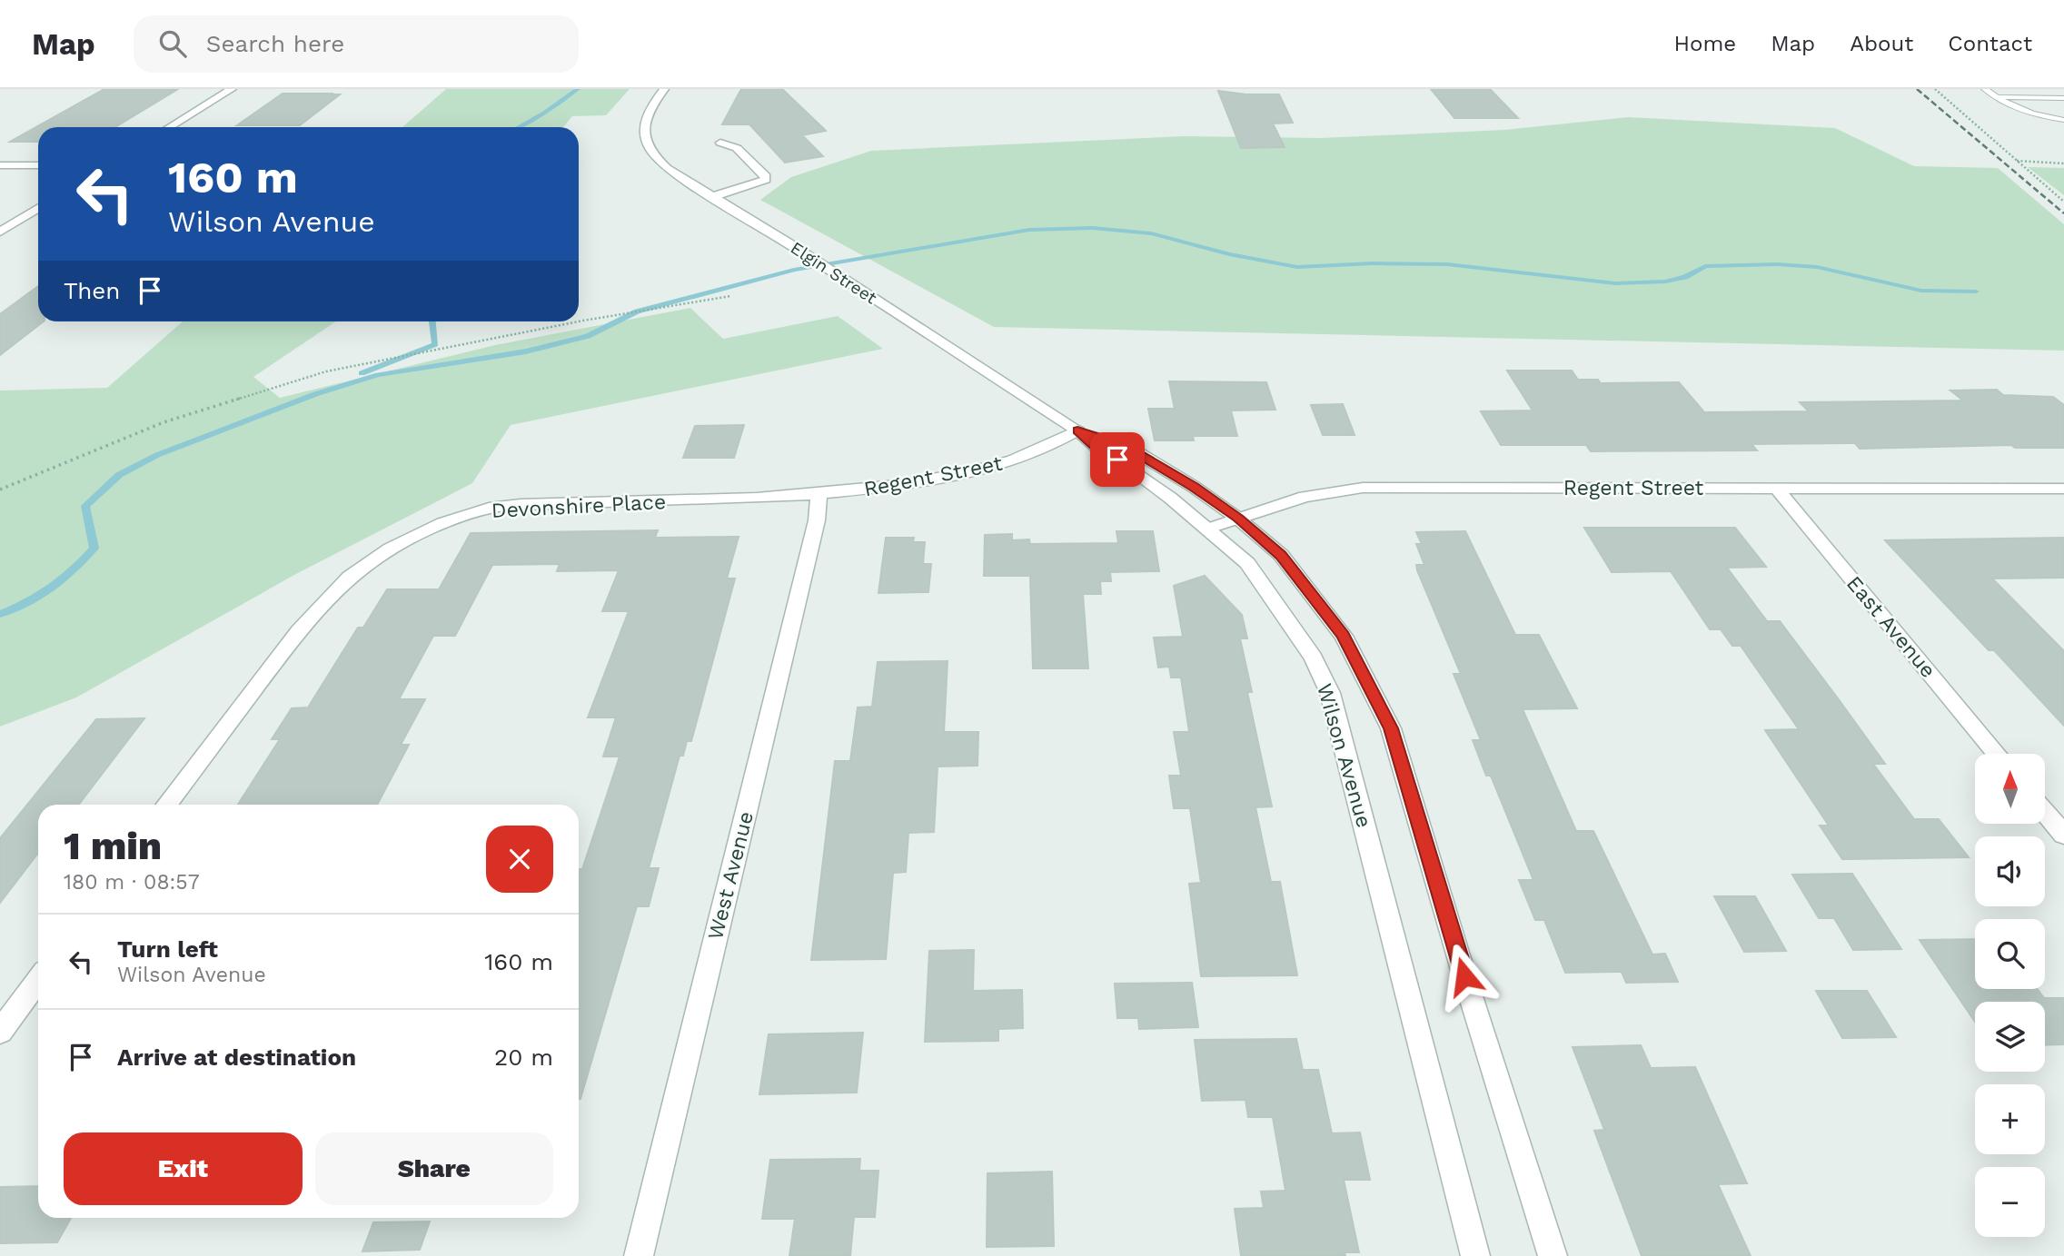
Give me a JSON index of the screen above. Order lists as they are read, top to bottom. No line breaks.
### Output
{"streets":{"street":["Elgin Street","Regent Street","Devonshire Place","East Avenue","Wilson Avenue","West Avenue"]},"crossings":[["Elgin Street","Regent Street"],["Elgin Street","Wilson Avenue"],["Regent Street","Devonshire Place"],["Regent Street","East Avenue"],["Regent Street","Wilson Avenue"],["Regent Street","West Avenue"],["Devonshire Place","West Avenue"]],"north":"top","page":{"header":"Map","search":"Search here","nav":["Home","Map","About","Contact"],"turn":["160 m","Wilson Avenue"],"then":"Then","map_buttons":["+","−"],"heading":["1 min","180 m · 08:57"],"list":[{"name":"Turn left","note":"Wilson Avenue","value":"160 m"},{"name":"Arrive at destination","value":"20 m"}],"buttons":["Exit","Share"]}}
